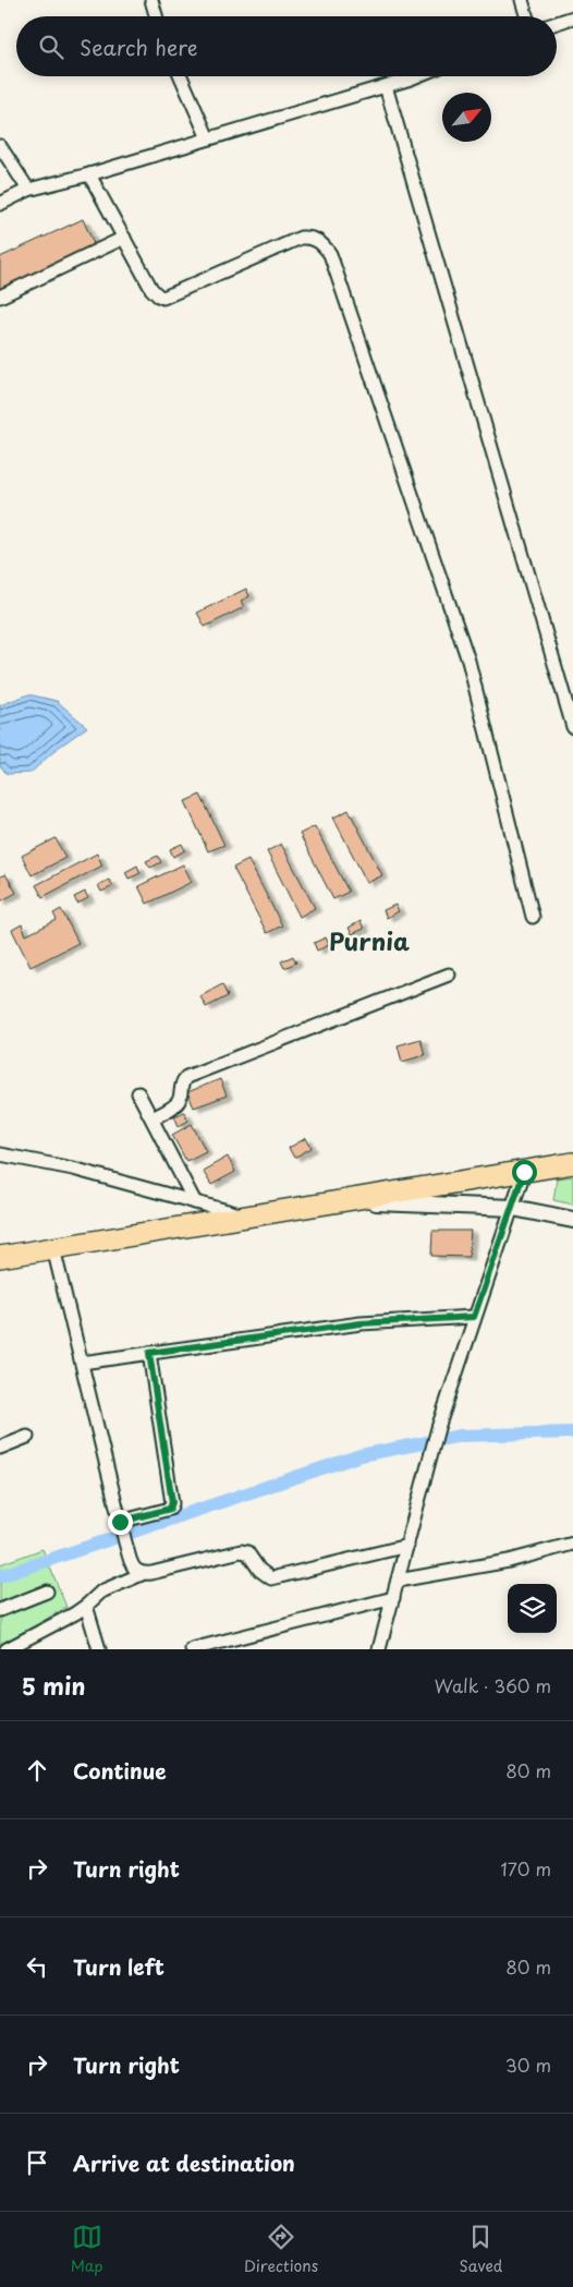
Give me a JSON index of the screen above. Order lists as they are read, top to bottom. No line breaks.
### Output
{"districts":["Purnia"],"north":"top right","page":{"search":"Search here","heading":["5 min","Walk · 360 m"],"list":[["Continue","80 m"],["Turn right","170 m"],["Turn left","80 m"],["Turn right","30 m"],"Arrive at destination"],"nav":["Map","Directions","Saved"]}}
